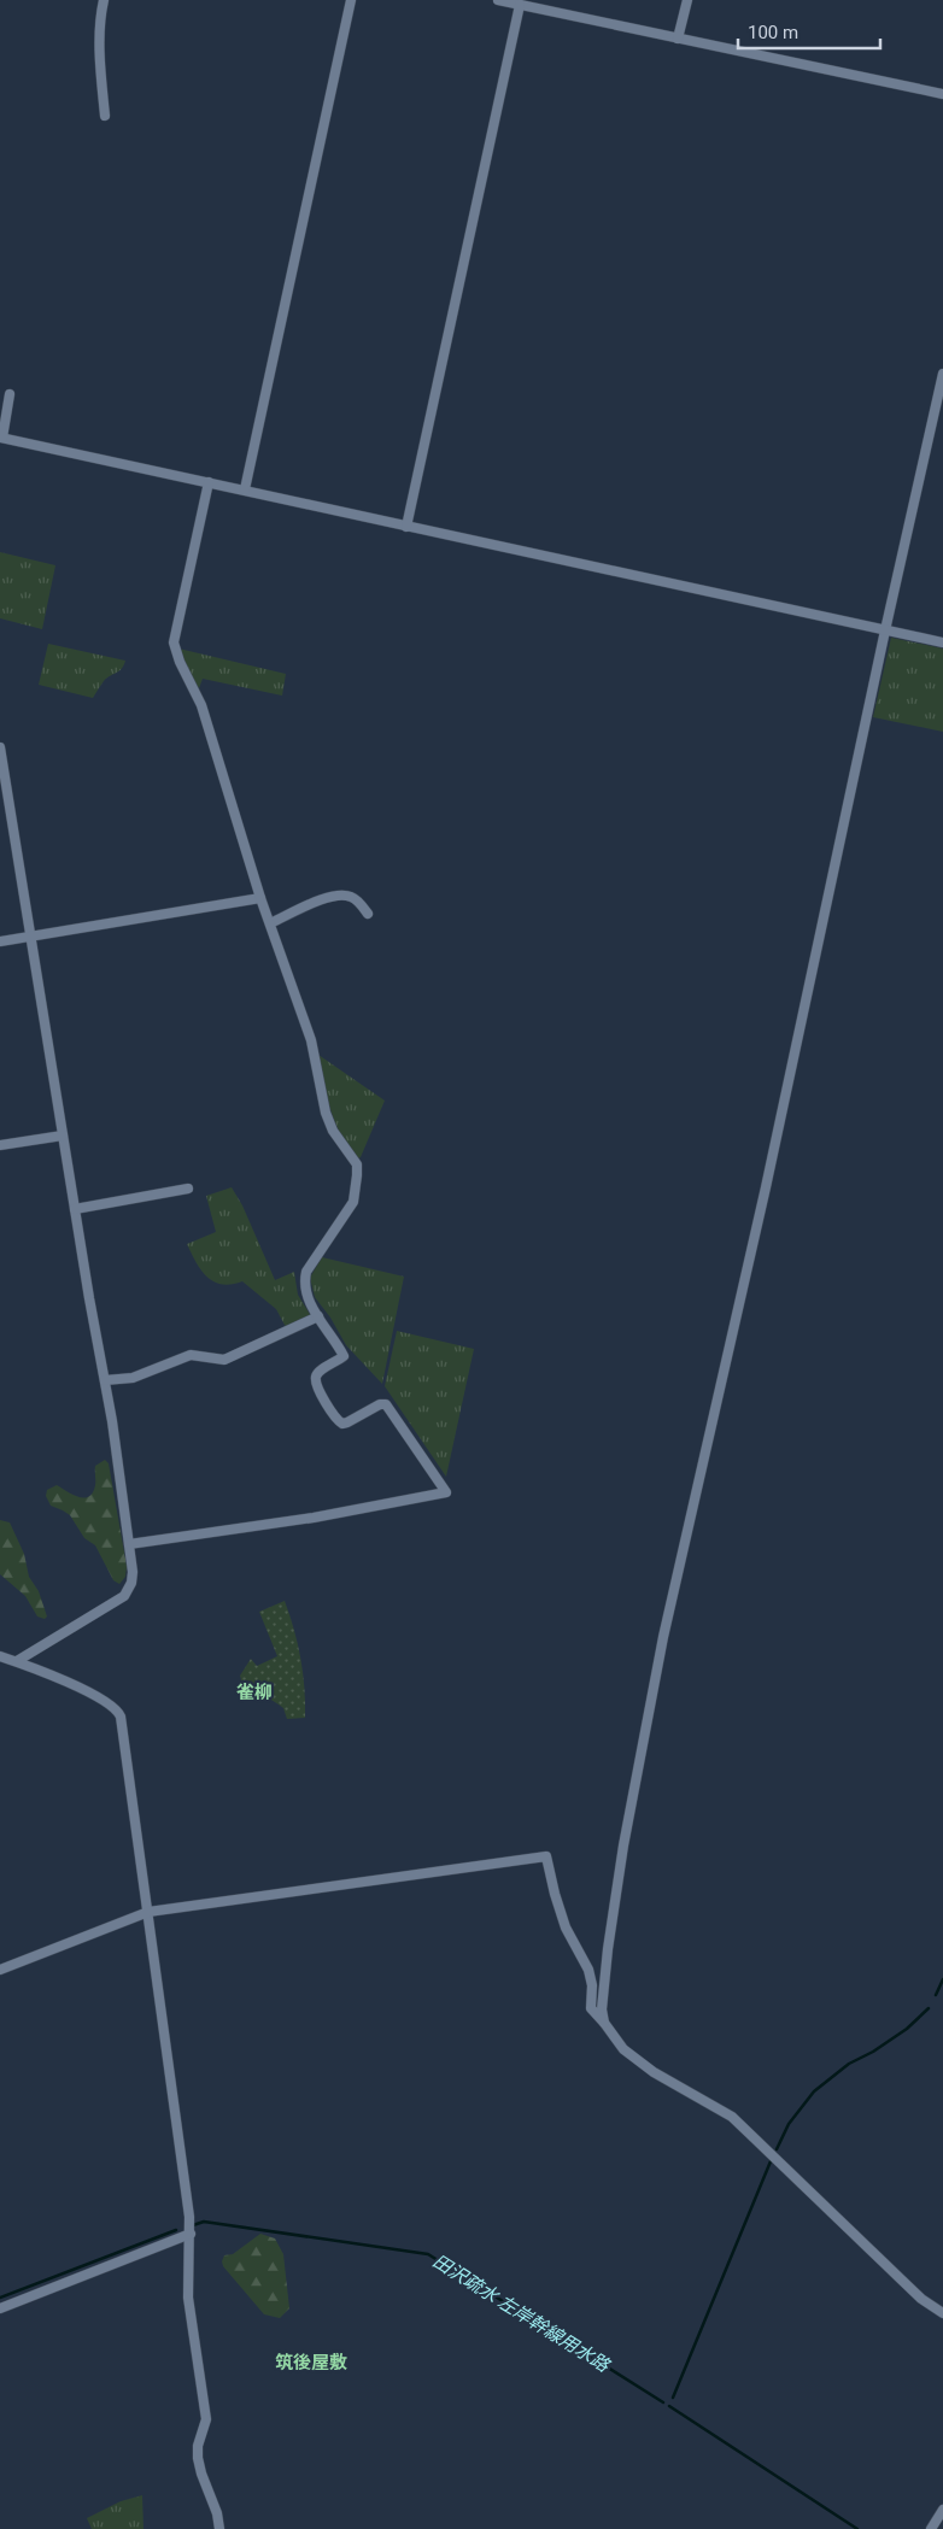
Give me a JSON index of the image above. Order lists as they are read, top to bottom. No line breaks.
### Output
{"districts":["雀柳","筑後屋敷"],"water":["田沢疏水 左岸幹線用水路"],"scale_bar":"100 m"}
